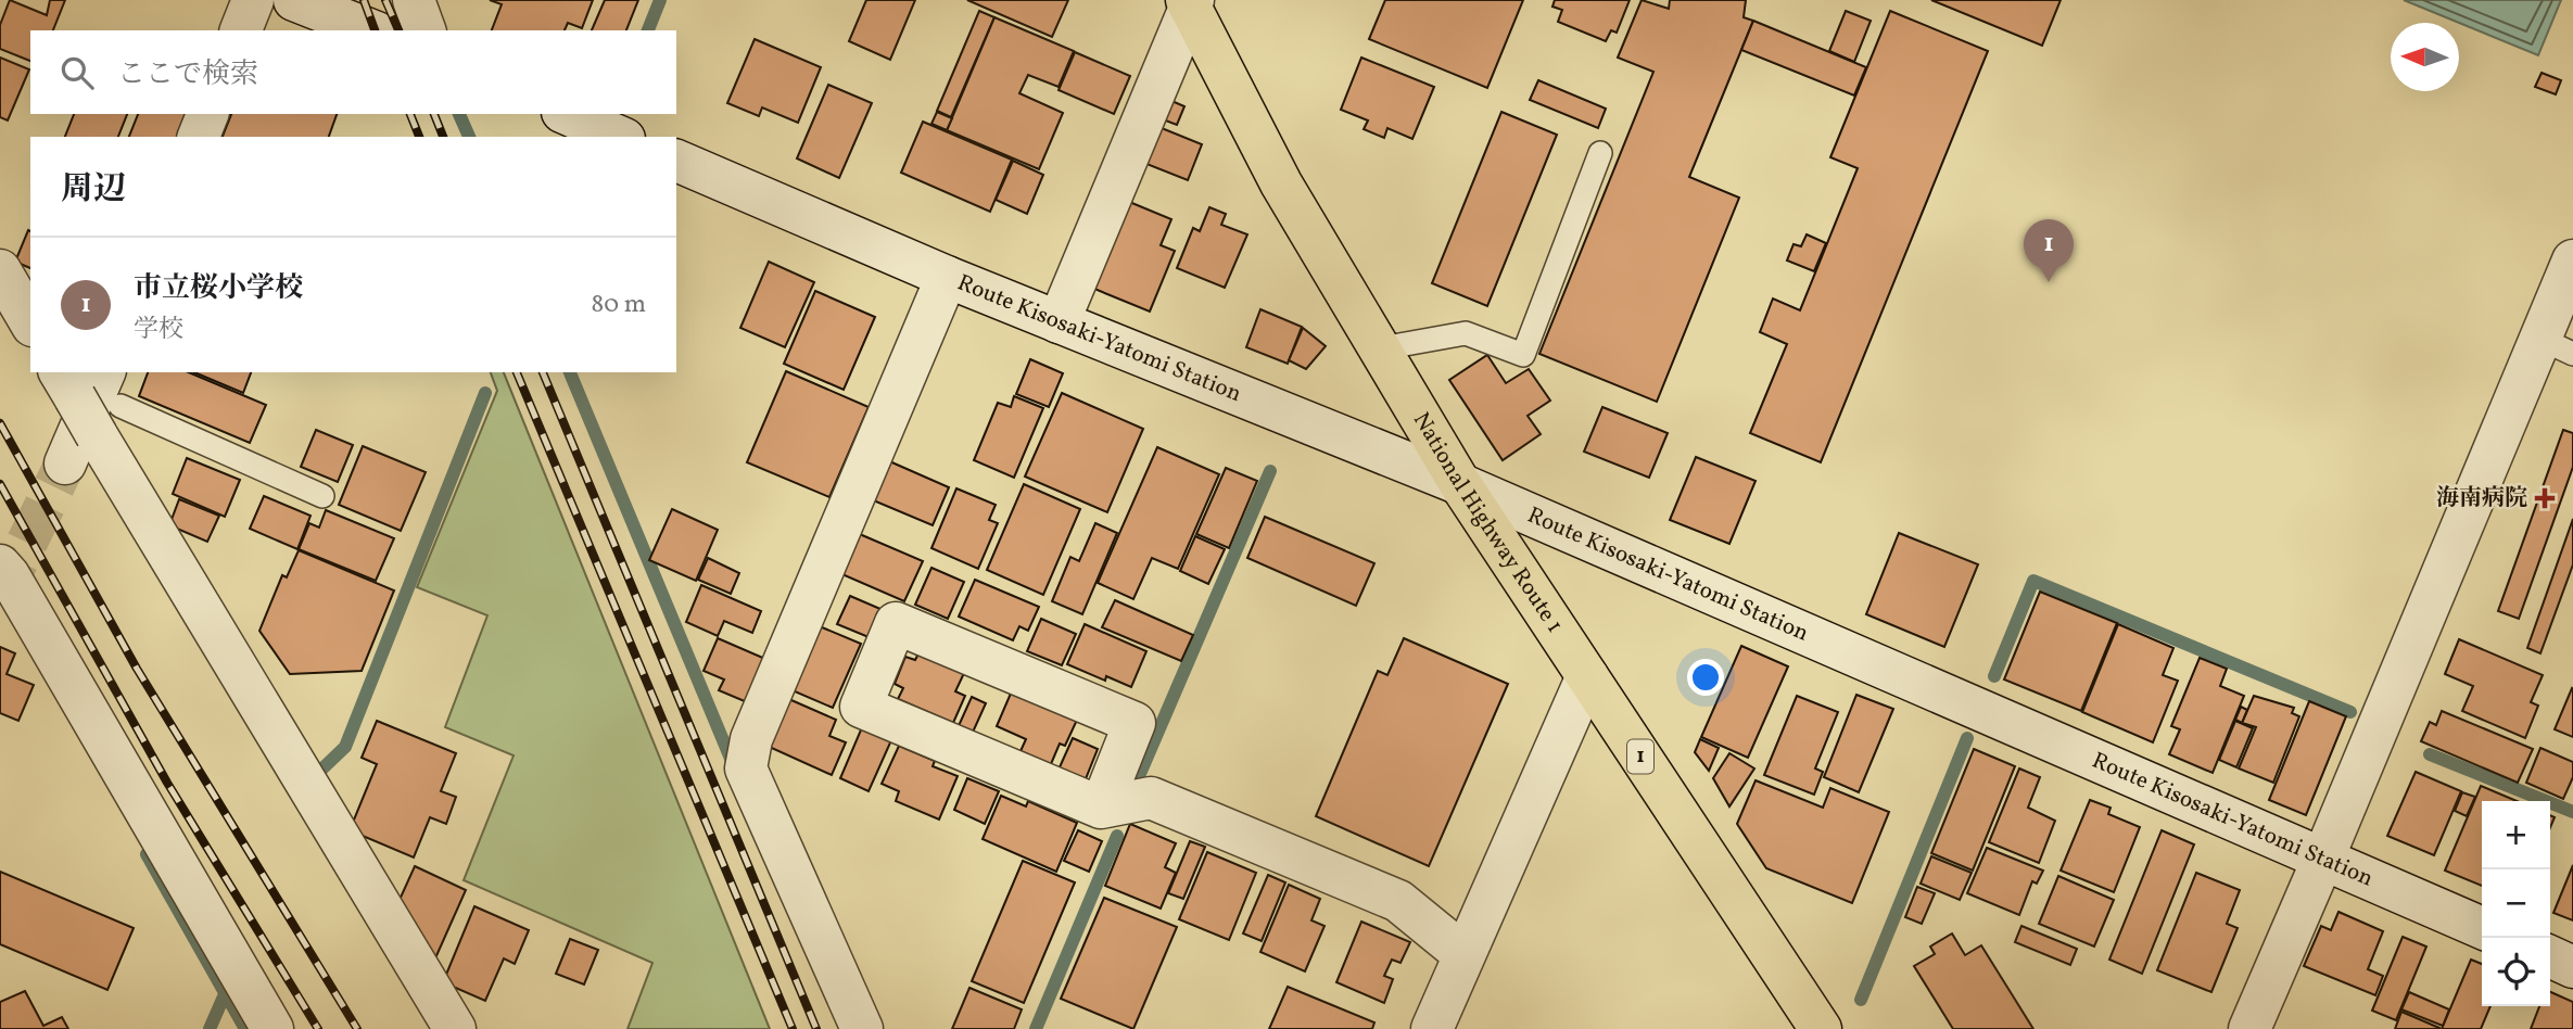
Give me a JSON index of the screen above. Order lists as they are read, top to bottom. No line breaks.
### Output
{"streets":{"highway":["National Highway Route 1","1"],"street":["Route Kisosaki-Yatomi Station"]},"crossings":[["Route Kisosaki-Yatomi Station","National Highway Route 1"]],"places":{"health":["海南病院"]},"north":"left","page":{"search":"ここで検索","heading":"周辺","pins":"1","list":[{"mark":"1","name":"市立桜小学校","note":"学校","value":"80 m"}],"map_buttons":["+","−"]}}
